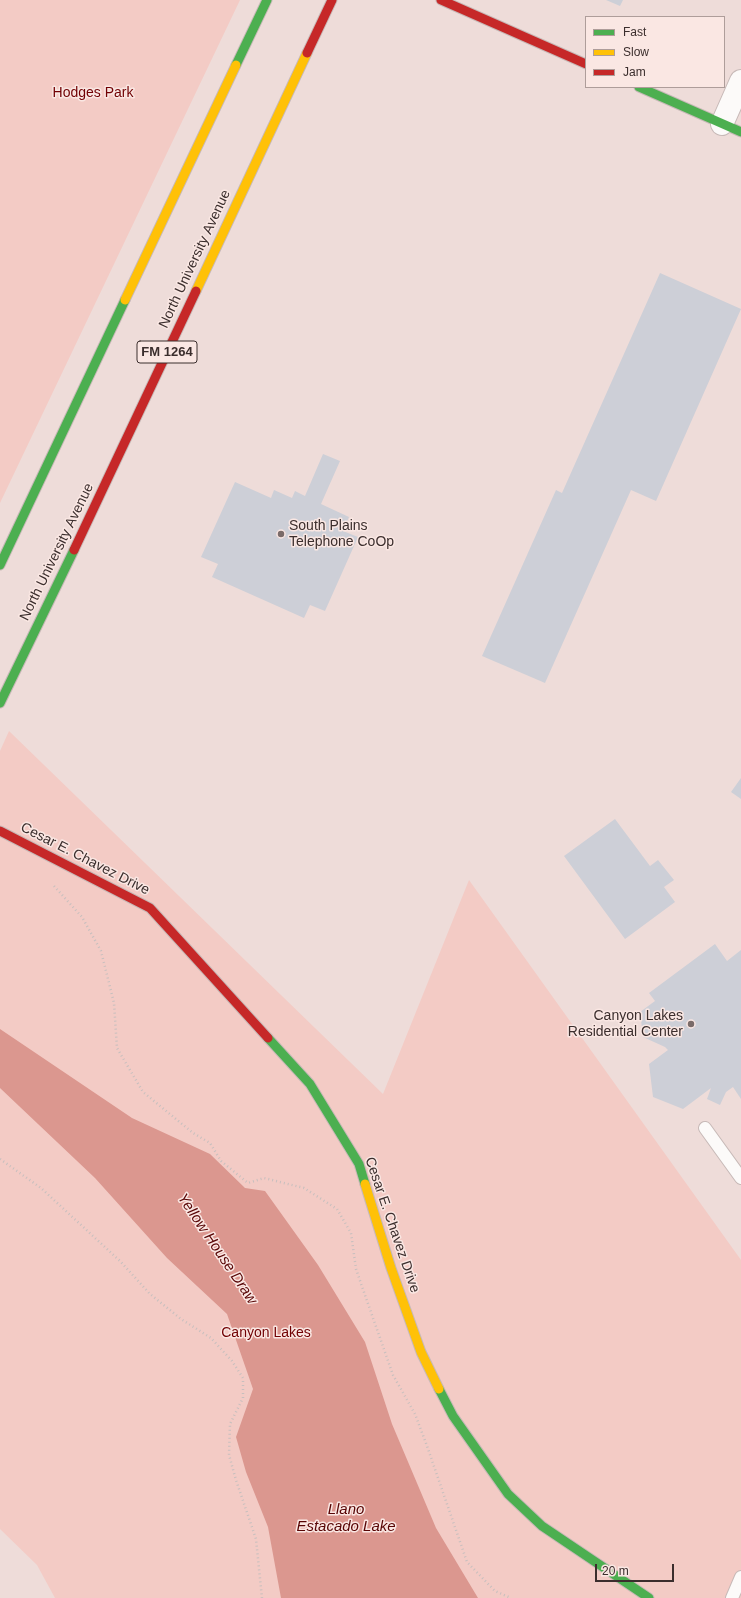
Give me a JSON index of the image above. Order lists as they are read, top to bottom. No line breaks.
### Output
{"streets":{"main road":["North University Avenue","FM 1264","Cesar E. Chavez Drive"]},"water":["Yellow House Draw","Llano Estacado Lake"],"parks":["Hodges Park","Canyon Lakes"],"places":["South Plains Telephone CoOp","Canyon Lakes Residential Center"],"legend":["Fast","Slow","Jam"],"scale_bar":"20 m"}
